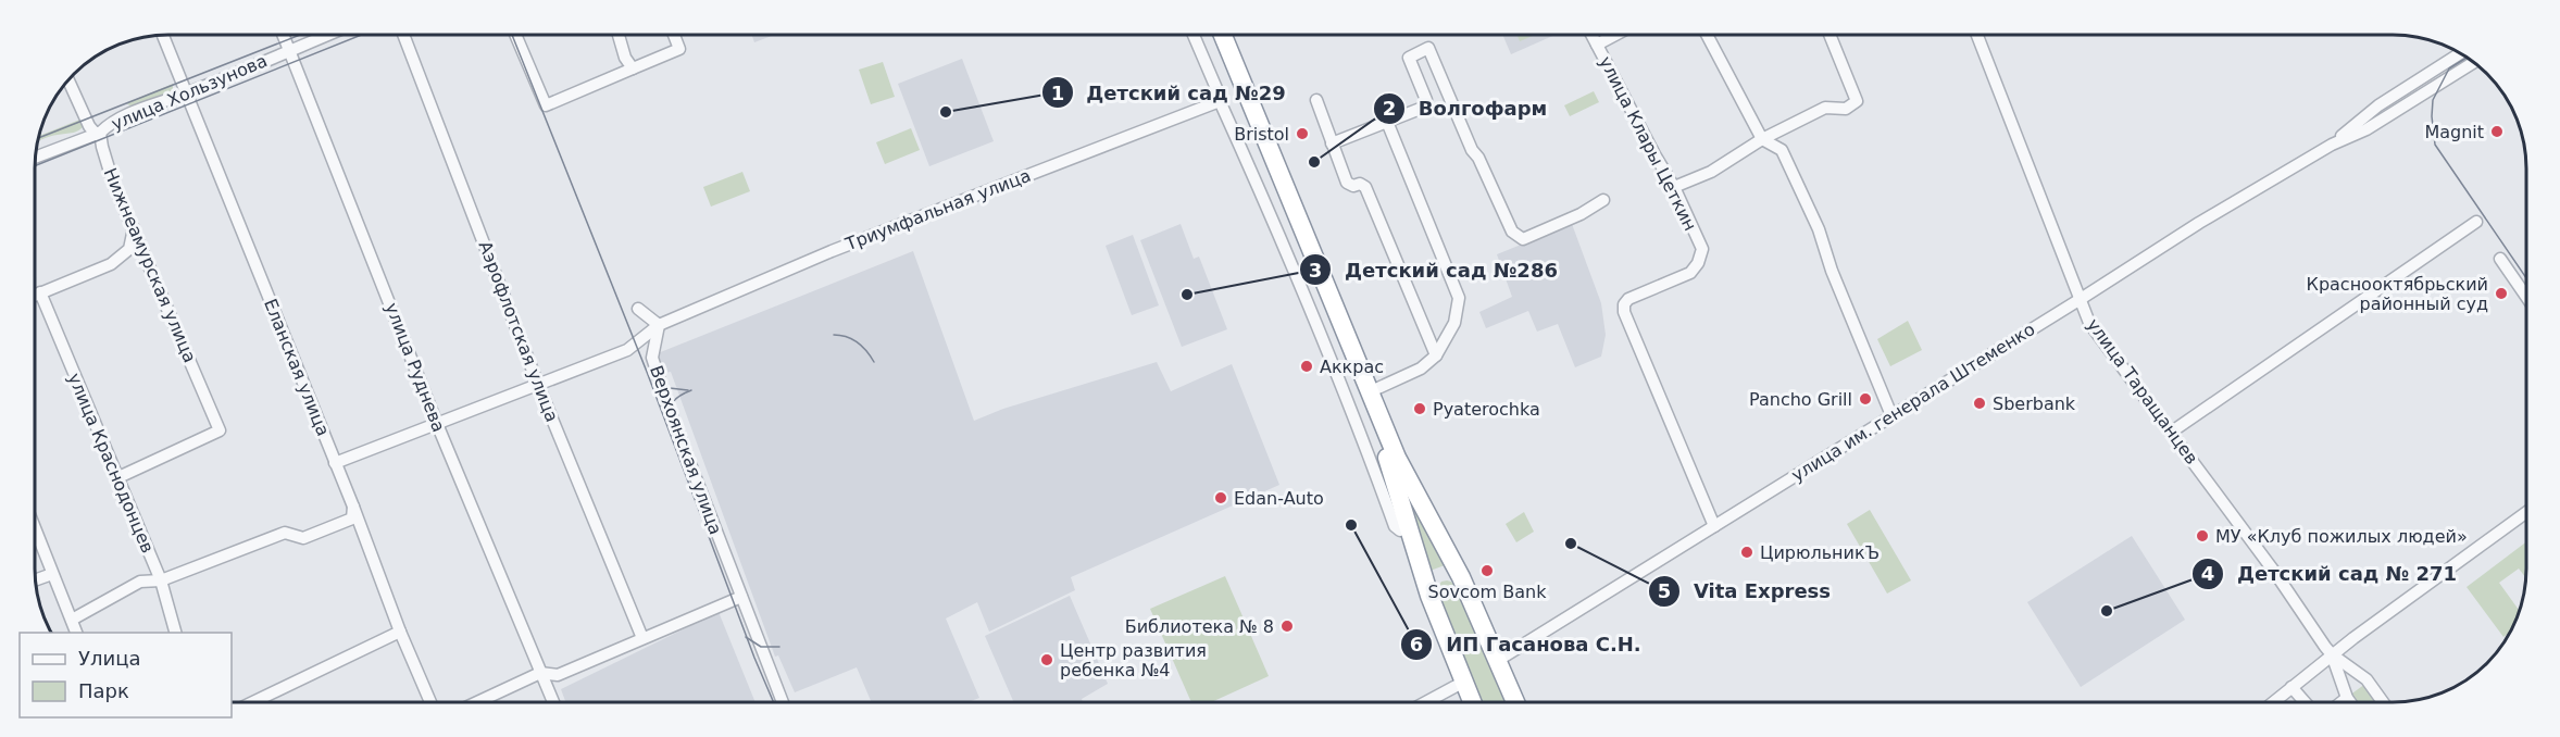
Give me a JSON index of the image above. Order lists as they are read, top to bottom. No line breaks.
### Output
{"streets":{"street":["улица Хользунова","улица Клары Цеткин","Триумфальная улица","Нижнеамурская улица","Аэрофлотская улица","Еланская улица","улица Руднева","улица Таращанцев","улица им. генерала Штеменко","Верхоянская улица","улица Краснодонцев"]},"crossings":[["улица Хользунова","Нижнеамурская улица"],["улица Хользунова","Еланская улица"],["улица Хользунова","улица Руднева"],["улица Клары Цеткин","улица им. генерала Штеменко"],["Триумфальная улица","Аэрофлотская улица"],["Триумфальная улица","Еланская улица"],["Триумфальная улица","улица Руднева"],["Триумфальная улица","Верхоянская улица"],["Нижнеамурская улица","улица Краснодонцев"],["улица Таращанцев","улица им. генерала Штеменко"]],"places":["Детский сад №29","Magnit","Bristol","Волгофарм","Краснооктябрьский районный суд","Детский сад №286","Аккрас","Pancho Grill","Sberbank","Pyaterochka","Edan-Auto","ИП Гасанова С.Н.","МУ «Клуб пожилых людей»","Vita Express","ЦирюльникЪ","Sovcom Bank","Детский сад № 271","Библиотека № 8","Центр развития ребенка №4"],"legend":["Улица","Парк"]}
